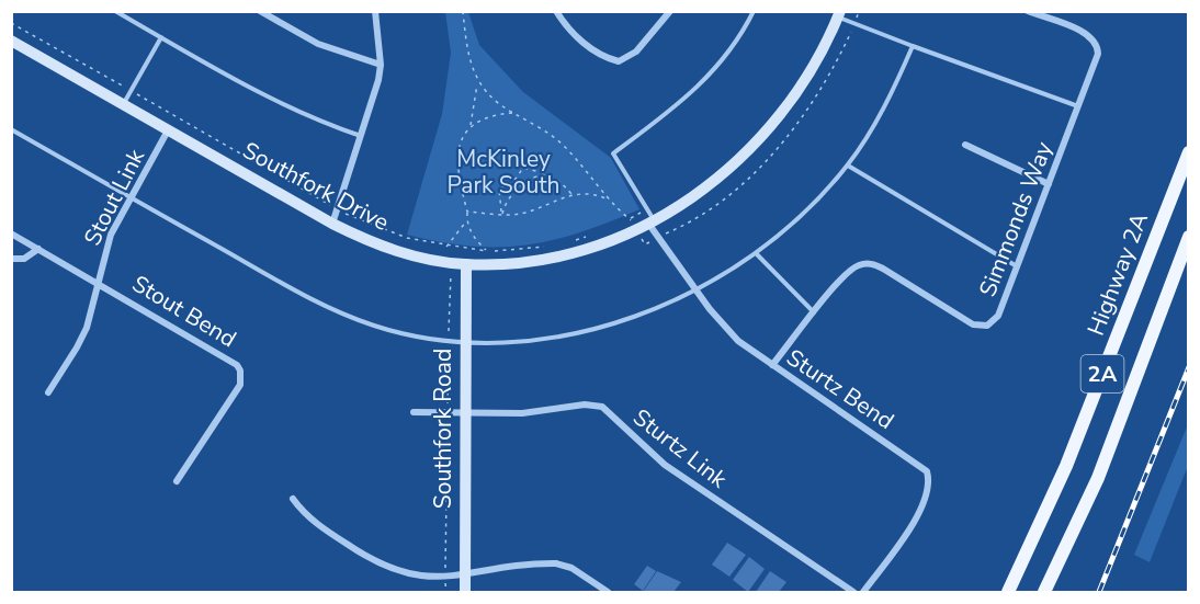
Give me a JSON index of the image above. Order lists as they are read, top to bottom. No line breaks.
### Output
{"streets":{"main road":["Highway 2A","2A"],"street":["Southfork Drive","Stout Link","Simmonds Way","Stout Bend","Sturtz Bend","Southfork Road","Sturtz Link"]},"crossings":[["Southfork Drive","Stout Link"],["Southfork Drive","Sturtz Bend"],["Southfork Drive","Southfork Road"],["Stout Link","Stout Bend"],["Simmonds Way","Sturtz Bend"],["Southfork Road","Sturtz Link"]],"parks":["McKinley Park South"]}
